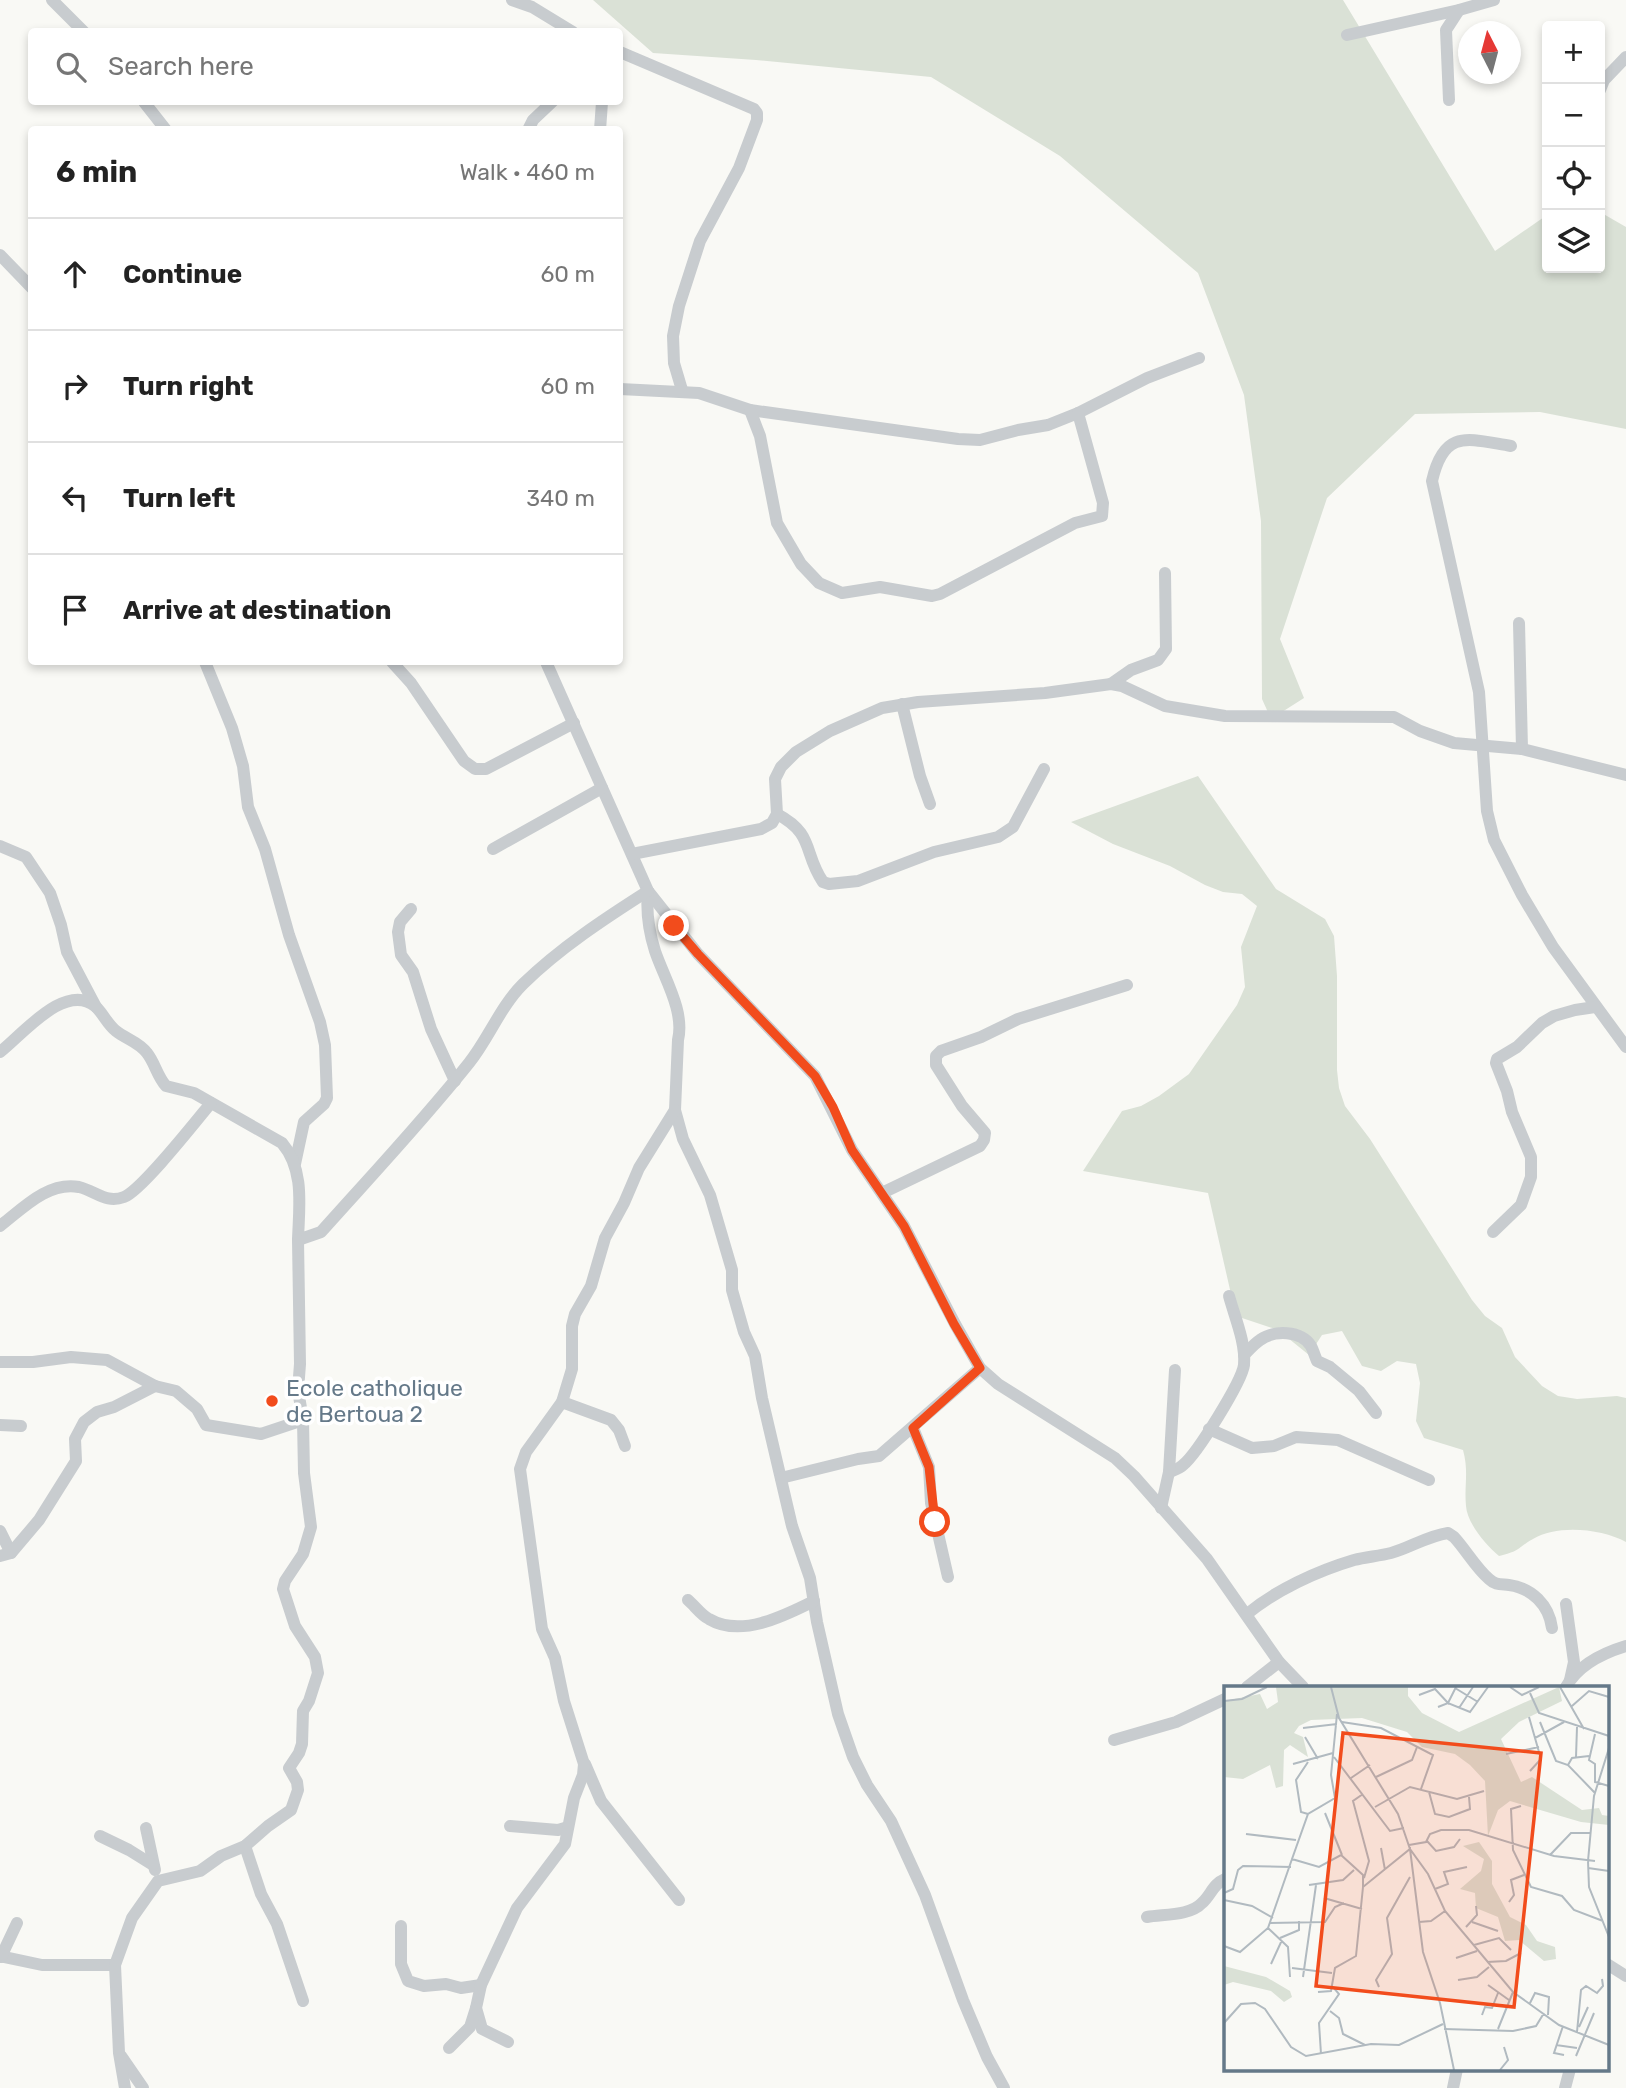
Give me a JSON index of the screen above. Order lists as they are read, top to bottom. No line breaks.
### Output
{"places":["Ecole catholique de Bertoua 2"],"north":"top","page":{"map_buttons":["+","−"],"search":"Search here","heading":["6 min","Walk · 460 m"],"list":[["Continue","60 m"],["Turn right","60 m"],["Turn left","340 m"],"Arrive at destination"]}}
